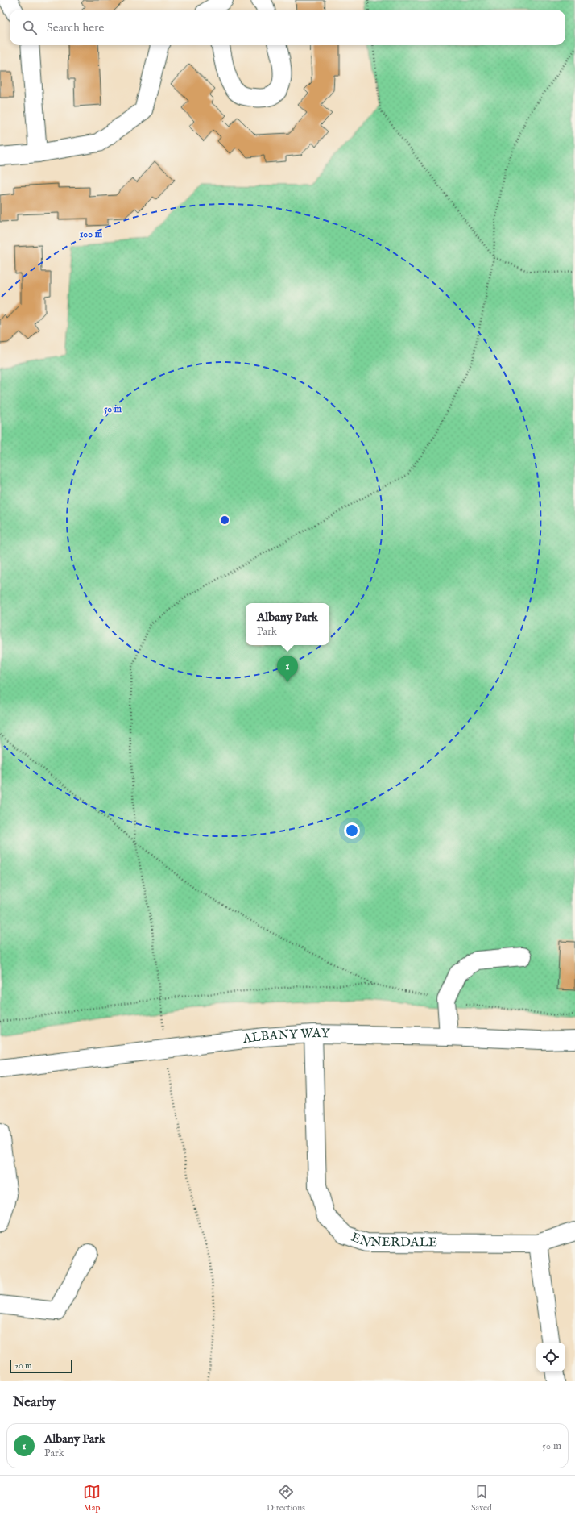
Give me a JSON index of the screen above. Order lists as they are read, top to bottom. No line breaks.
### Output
{"streets":{"street":["ALBANY WAY","ENNERDALE"]},"crossings":[["ALBANY WAY","ENNERDALE"]],"scale_bar":"20 m","page":{"search":"Search here","popup":["Albany Park","Park"],"pins":"1","scale":"20 m","heading":"Nearby","list":[{"mark":"1","name":"Albany Park","note":"Park","value":"50 m"}],"nav":["Map","Directions","Saved"]},"rings":["100 m","50 m"]}
